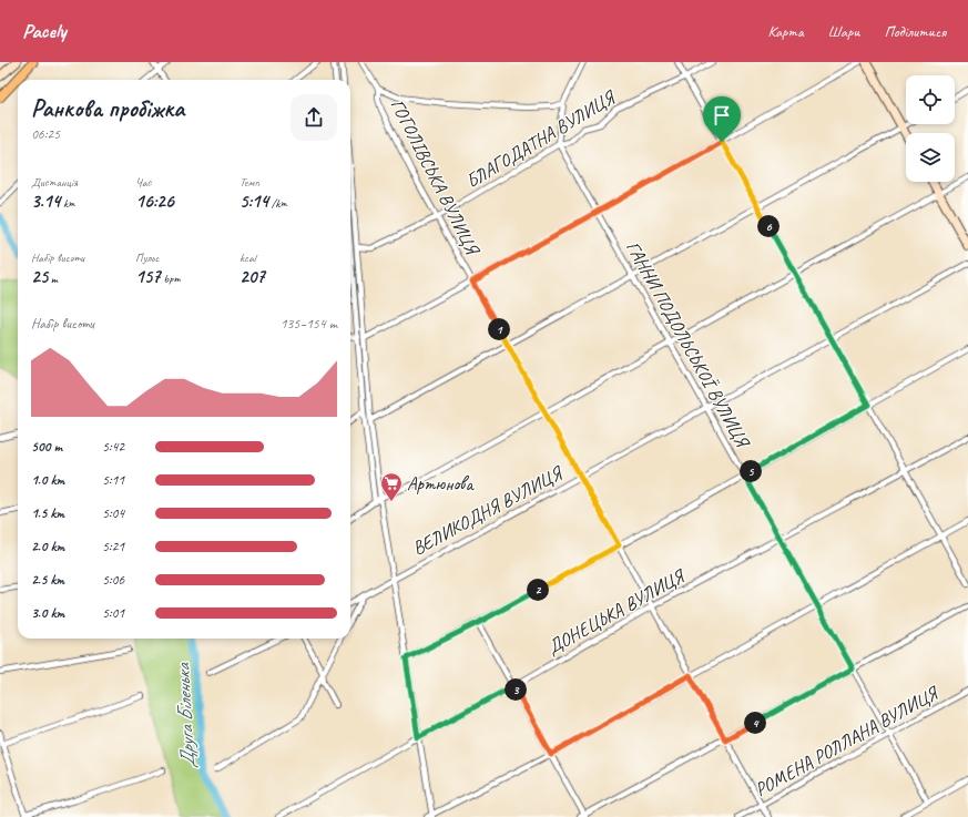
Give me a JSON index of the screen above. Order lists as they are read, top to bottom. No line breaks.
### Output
{"streets":{"street":["БЛАГОДАТНА ВУЛИЦЯ","ГОГОЛІВСЬКА ВУЛИЦЯ","ГАННИ ПОДОЛЬСЬКОЇ ВУЛИЦЯ","ВЕЛИКОДНЯ ВУЛИЦЯ","ДОНЕЦЬКА ВУЛИЦЯ","РОМЕНА РОЛЛАНА ВУЛИЦЯ"]},"crossings":[["БЛАГОДАТНА ВУЛИЦЯ","ГОГОЛІВСЬКА ВУЛИЦЯ"],["БЛАГОДАТНА ВУЛИЦЯ","ГАННИ ПОДОЛЬСЬКОЇ ВУЛИЦЯ"],["ГОГОЛІВСЬКА ВУЛИЦЯ","ВЕЛИКОДНЯ ВУЛИЦЯ"],["ГОГОЛІВСЬКА ВУЛИЦЯ","ДОНЕЦЬКА ВУЛИЦЯ"],["ГОГОЛІВСЬКА ВУЛИЦЯ","РОМЕНА РОЛЛАНА ВУЛИЦЯ"],["ГАННИ ПОДОЛЬСЬКОЇ ВУЛИЦЯ","ВЕЛИКОДНЯ ВУЛИЦЯ"],["ГАННИ ПОДОЛЬСЬКОЇ ВУЛИЦЯ","ДОНЕЦЬКА ВУЛИЦЯ"],["ГАННИ ПОДОЛЬСЬКОЇ ВУЛИЦЯ","РОМЕНА РОЛЛАНА ВУЛИЦЯ"]],"water":["Друга Біленька"],"places":{"supermarket":["Артюнова"]},"page":{"header":"Pacely","nav":["Карта","Шари","Поділитися"],"heading":["Ранкова пробіжка","06:25"],"stats":[["Дистанція","3.14 km"],["Час","16:26"],["Темп","5:14 /km"],["Набір висоти","25 m"],["Пульс","157 bpm"],["kcal","207"]],"pins":["6","1","5","2","3","4"],"chart":["Набір висоти","135–154 m"],"list":[{"name":"500 m","note":"5:42"},{"name":"1.0 km","note":"5:11"},{"name":"1.5 km","note":"5:04"},{"name":"2.0 km","note":"5:21"},{"name":"2.5 km","note":"5:06"},{"name":"3.0 km","note":"5:01"}]}}
